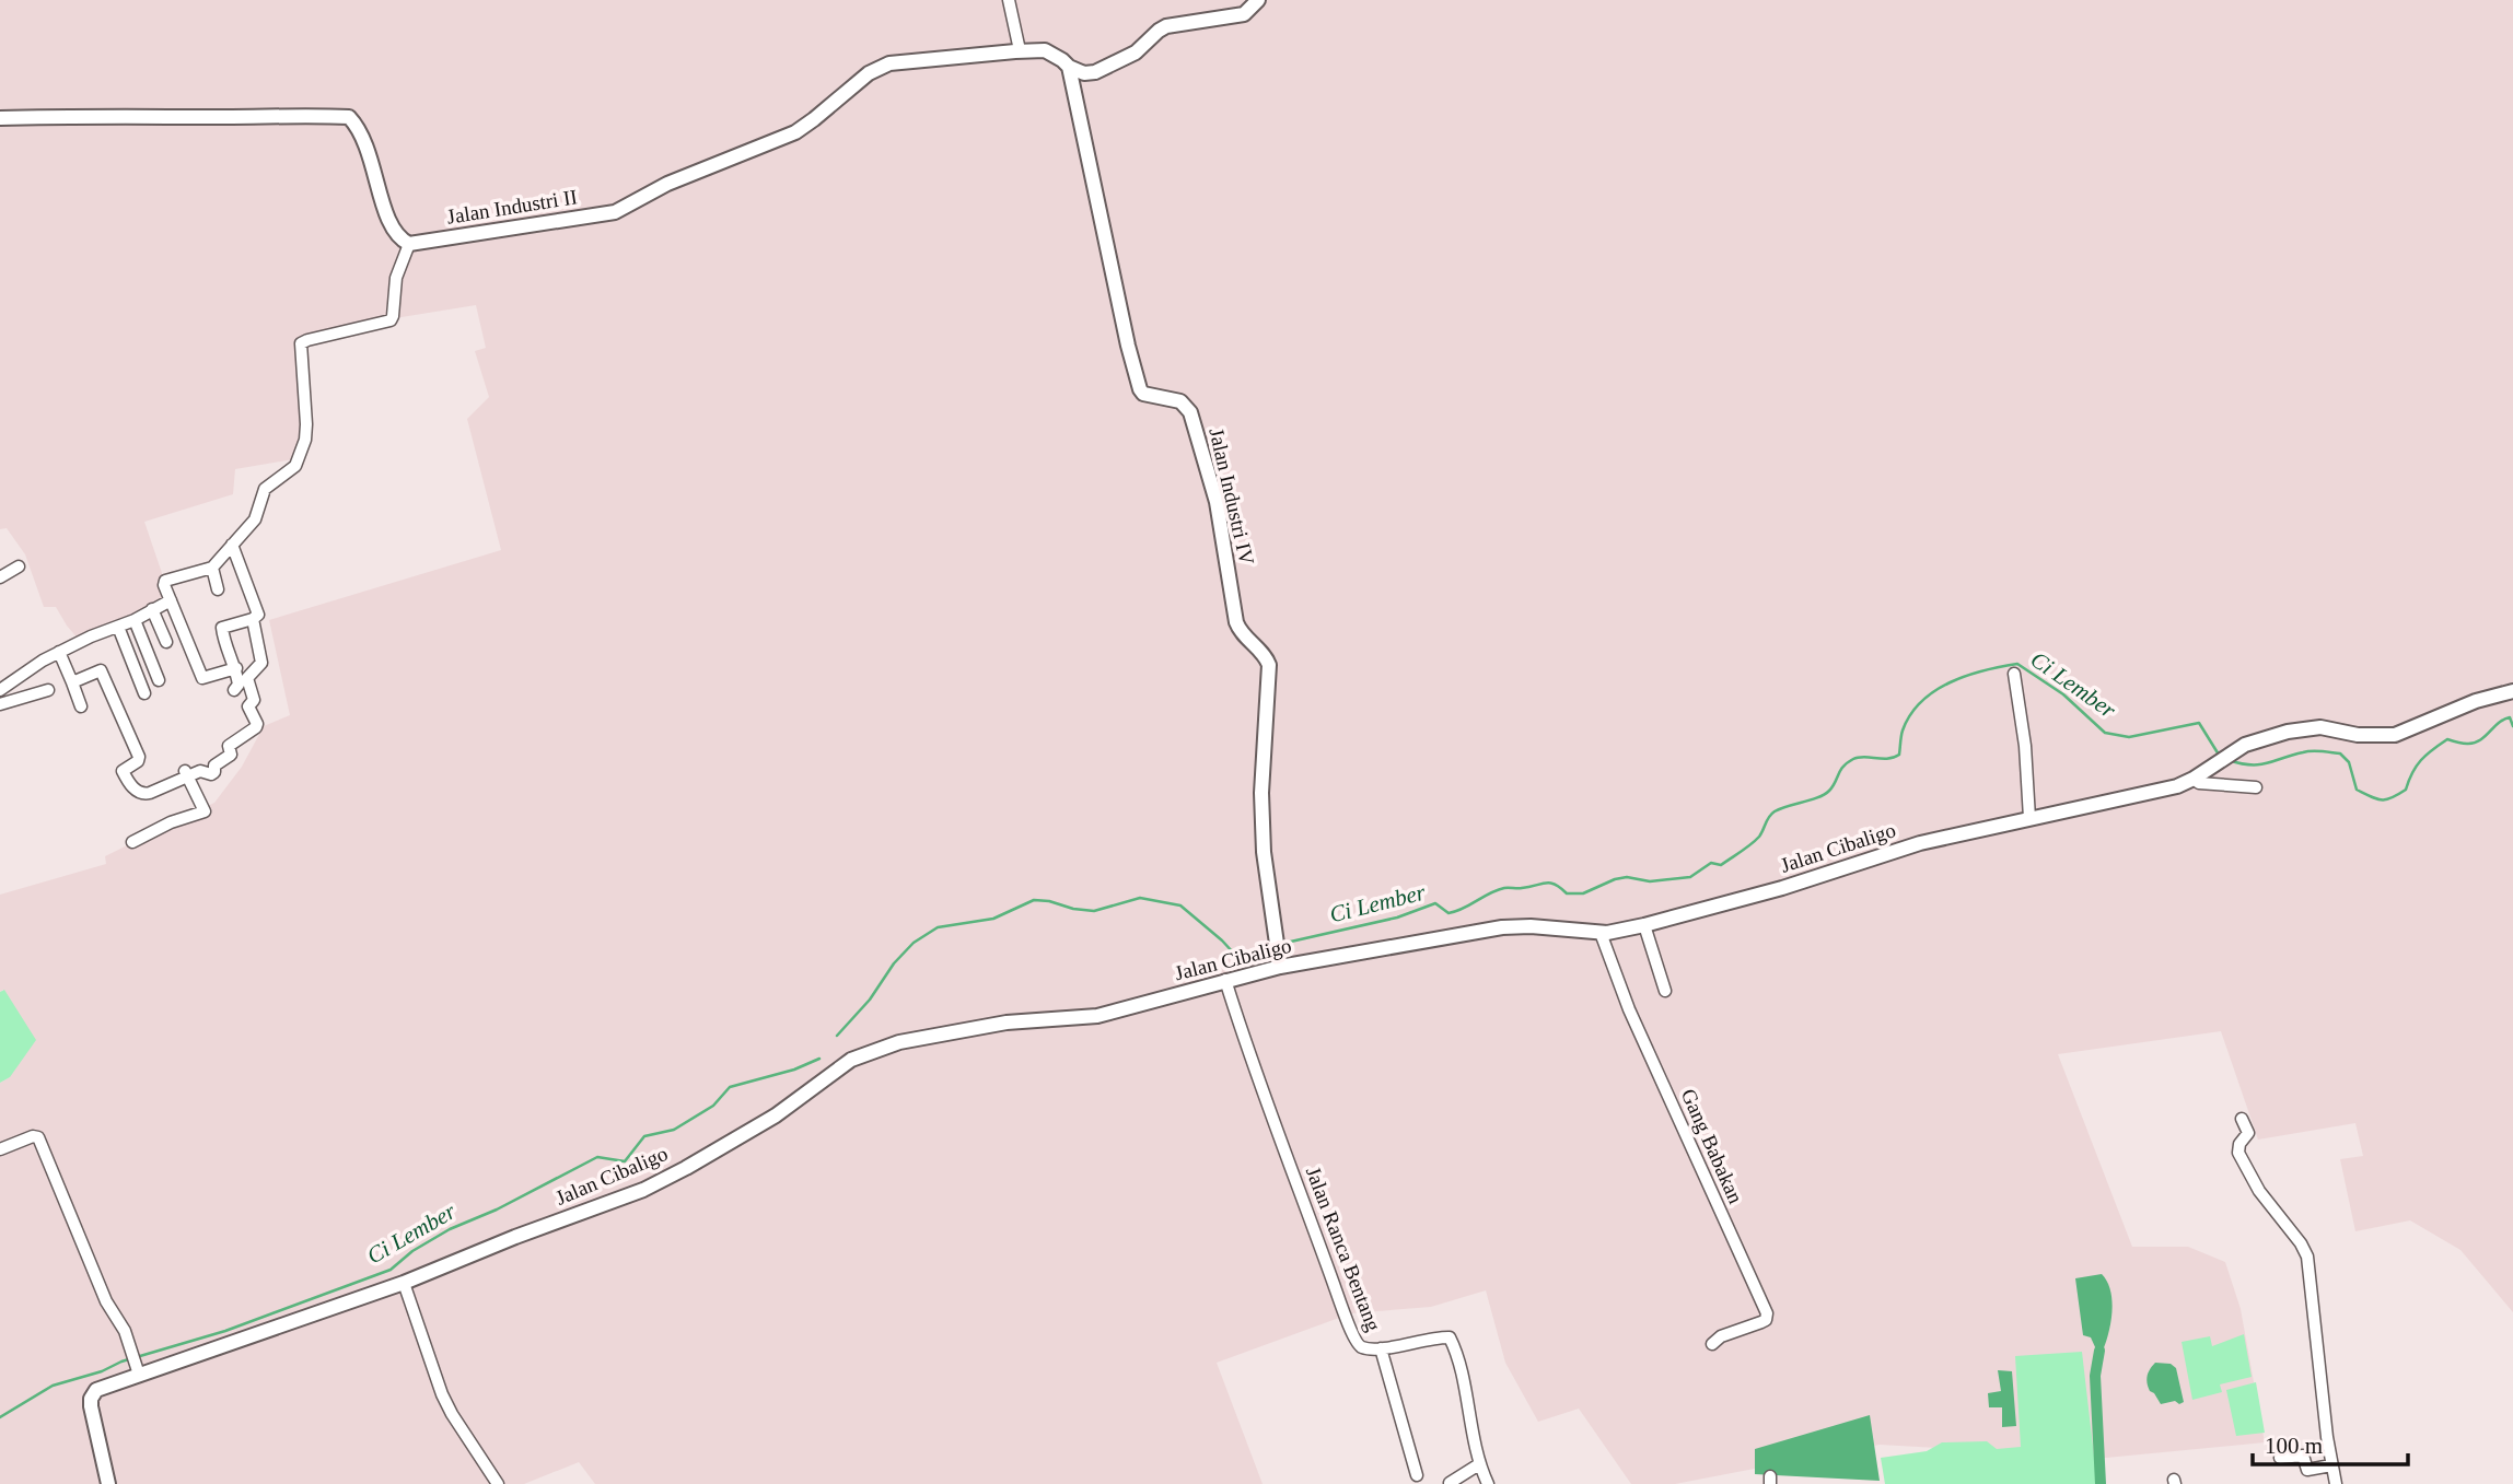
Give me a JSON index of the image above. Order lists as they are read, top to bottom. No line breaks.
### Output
{"streets":{"main road":["Jalan Industri II","Jalan Industri IV","Jalan Cibaligo"],"street":["Gang Babakan","Jalan Ranca Bentang"]},"crossings":[["Jalan Industri II","Jalan Industri IV"],["Jalan Industri IV","Jalan Cibaligo"],["Jalan Cibaligo","Gang Babakan"],["Jalan Cibaligo","Jalan Ranca Bentang"]],"water":["Ci Lember"],"scale_bar":"100 m"}
